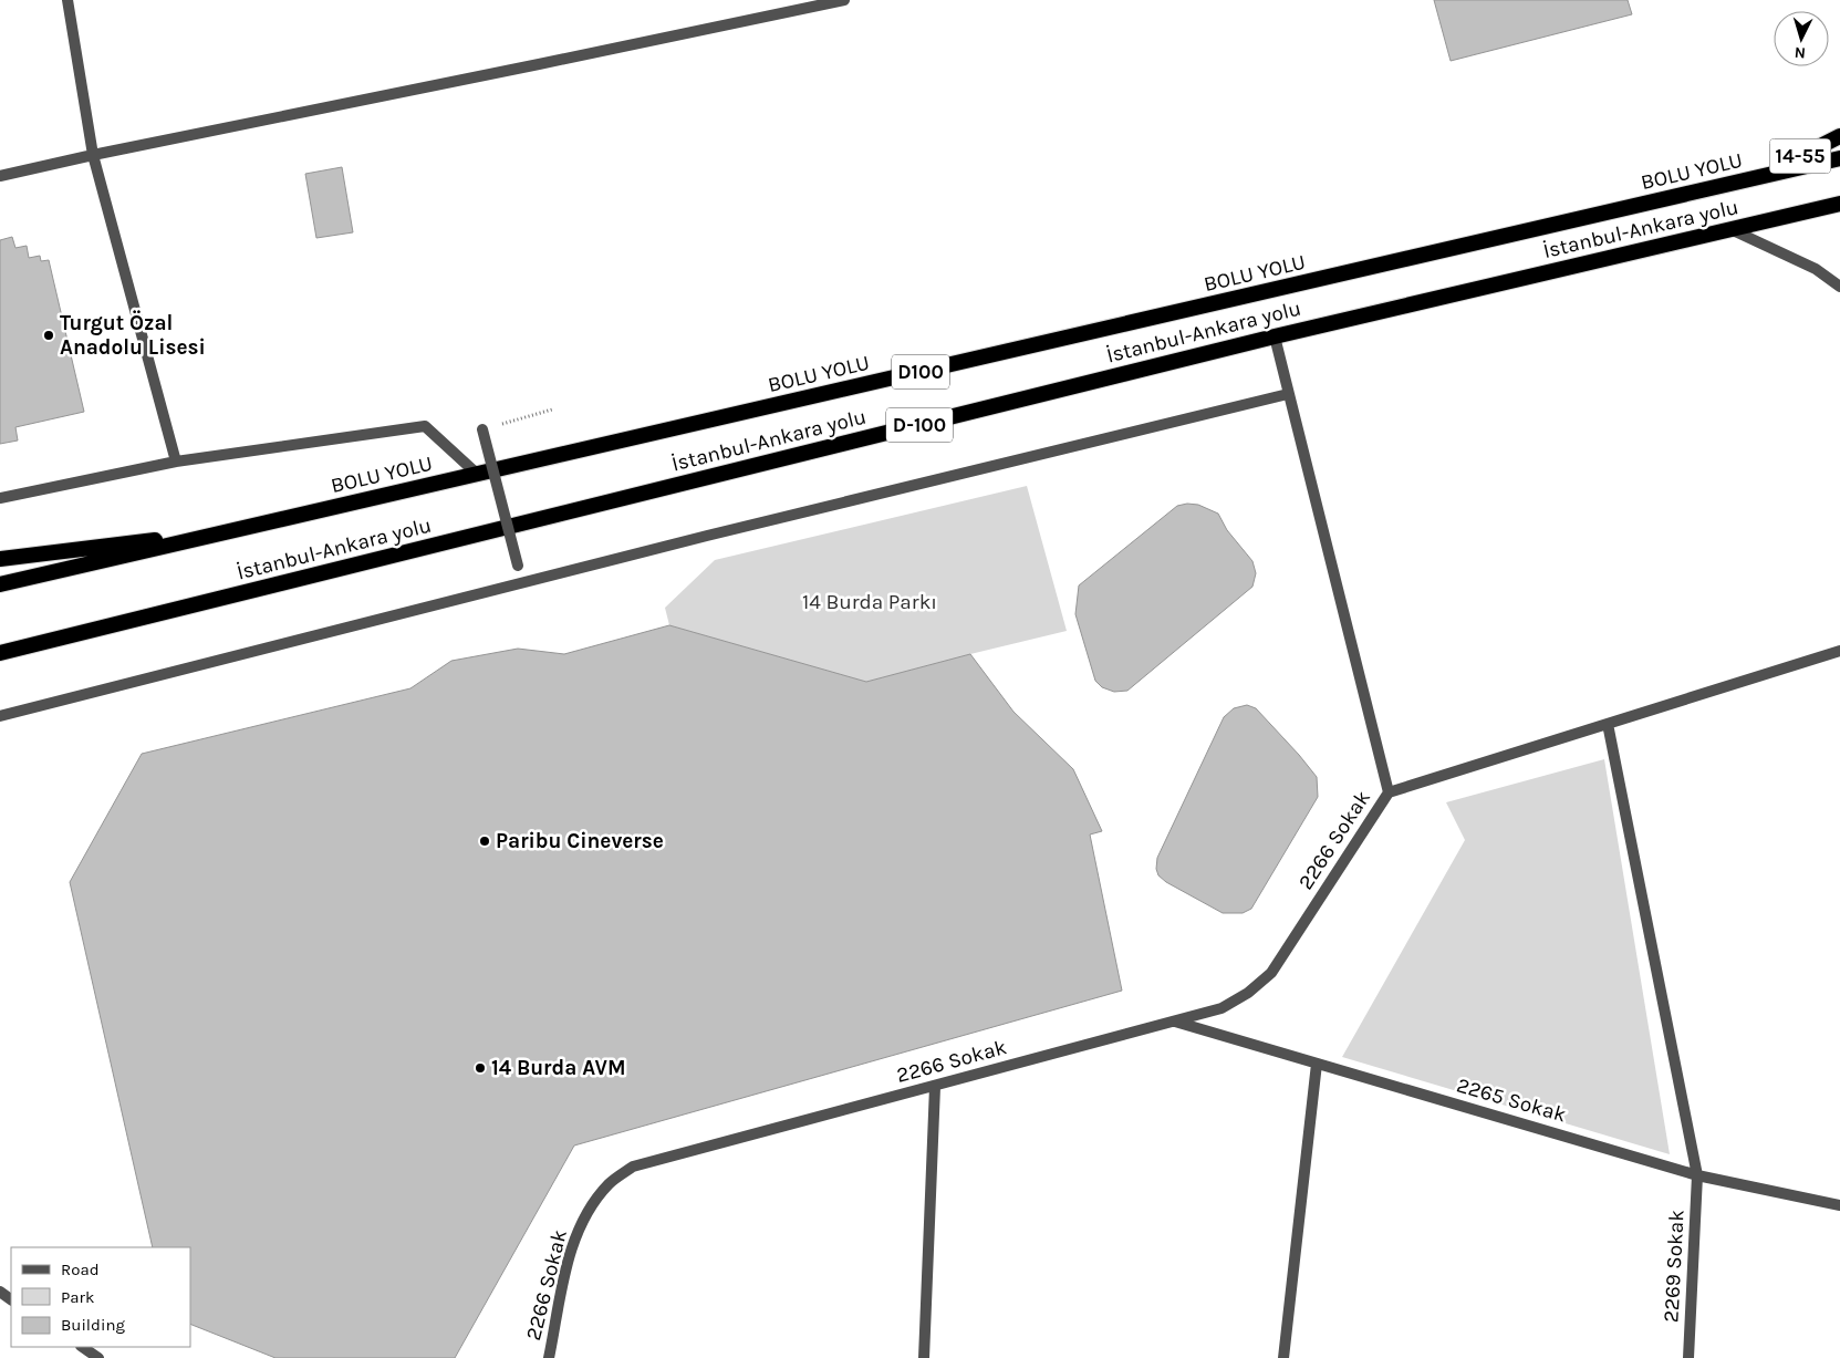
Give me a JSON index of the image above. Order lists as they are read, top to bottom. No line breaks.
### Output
{"streets":{"highway":["14-55","BOLU YOLU","İstanbul-Ankara yolu","D100","D-100"],"street":["2266 Sokak","2265 Sokak","2269 Sokak"]},"crossings":[["14-55","BOLU YOLU"],["2266 Sokak","2265 Sokak"],["2265 Sokak","2269 Sokak"]],"parks":["14 Burda Parkı"],"places":["Turgut Özal Anadolu Lisesi","Paribu Cineverse","14 Burda AVM"],"legend":["Road","Park","Building"],"north":"bottom"}
